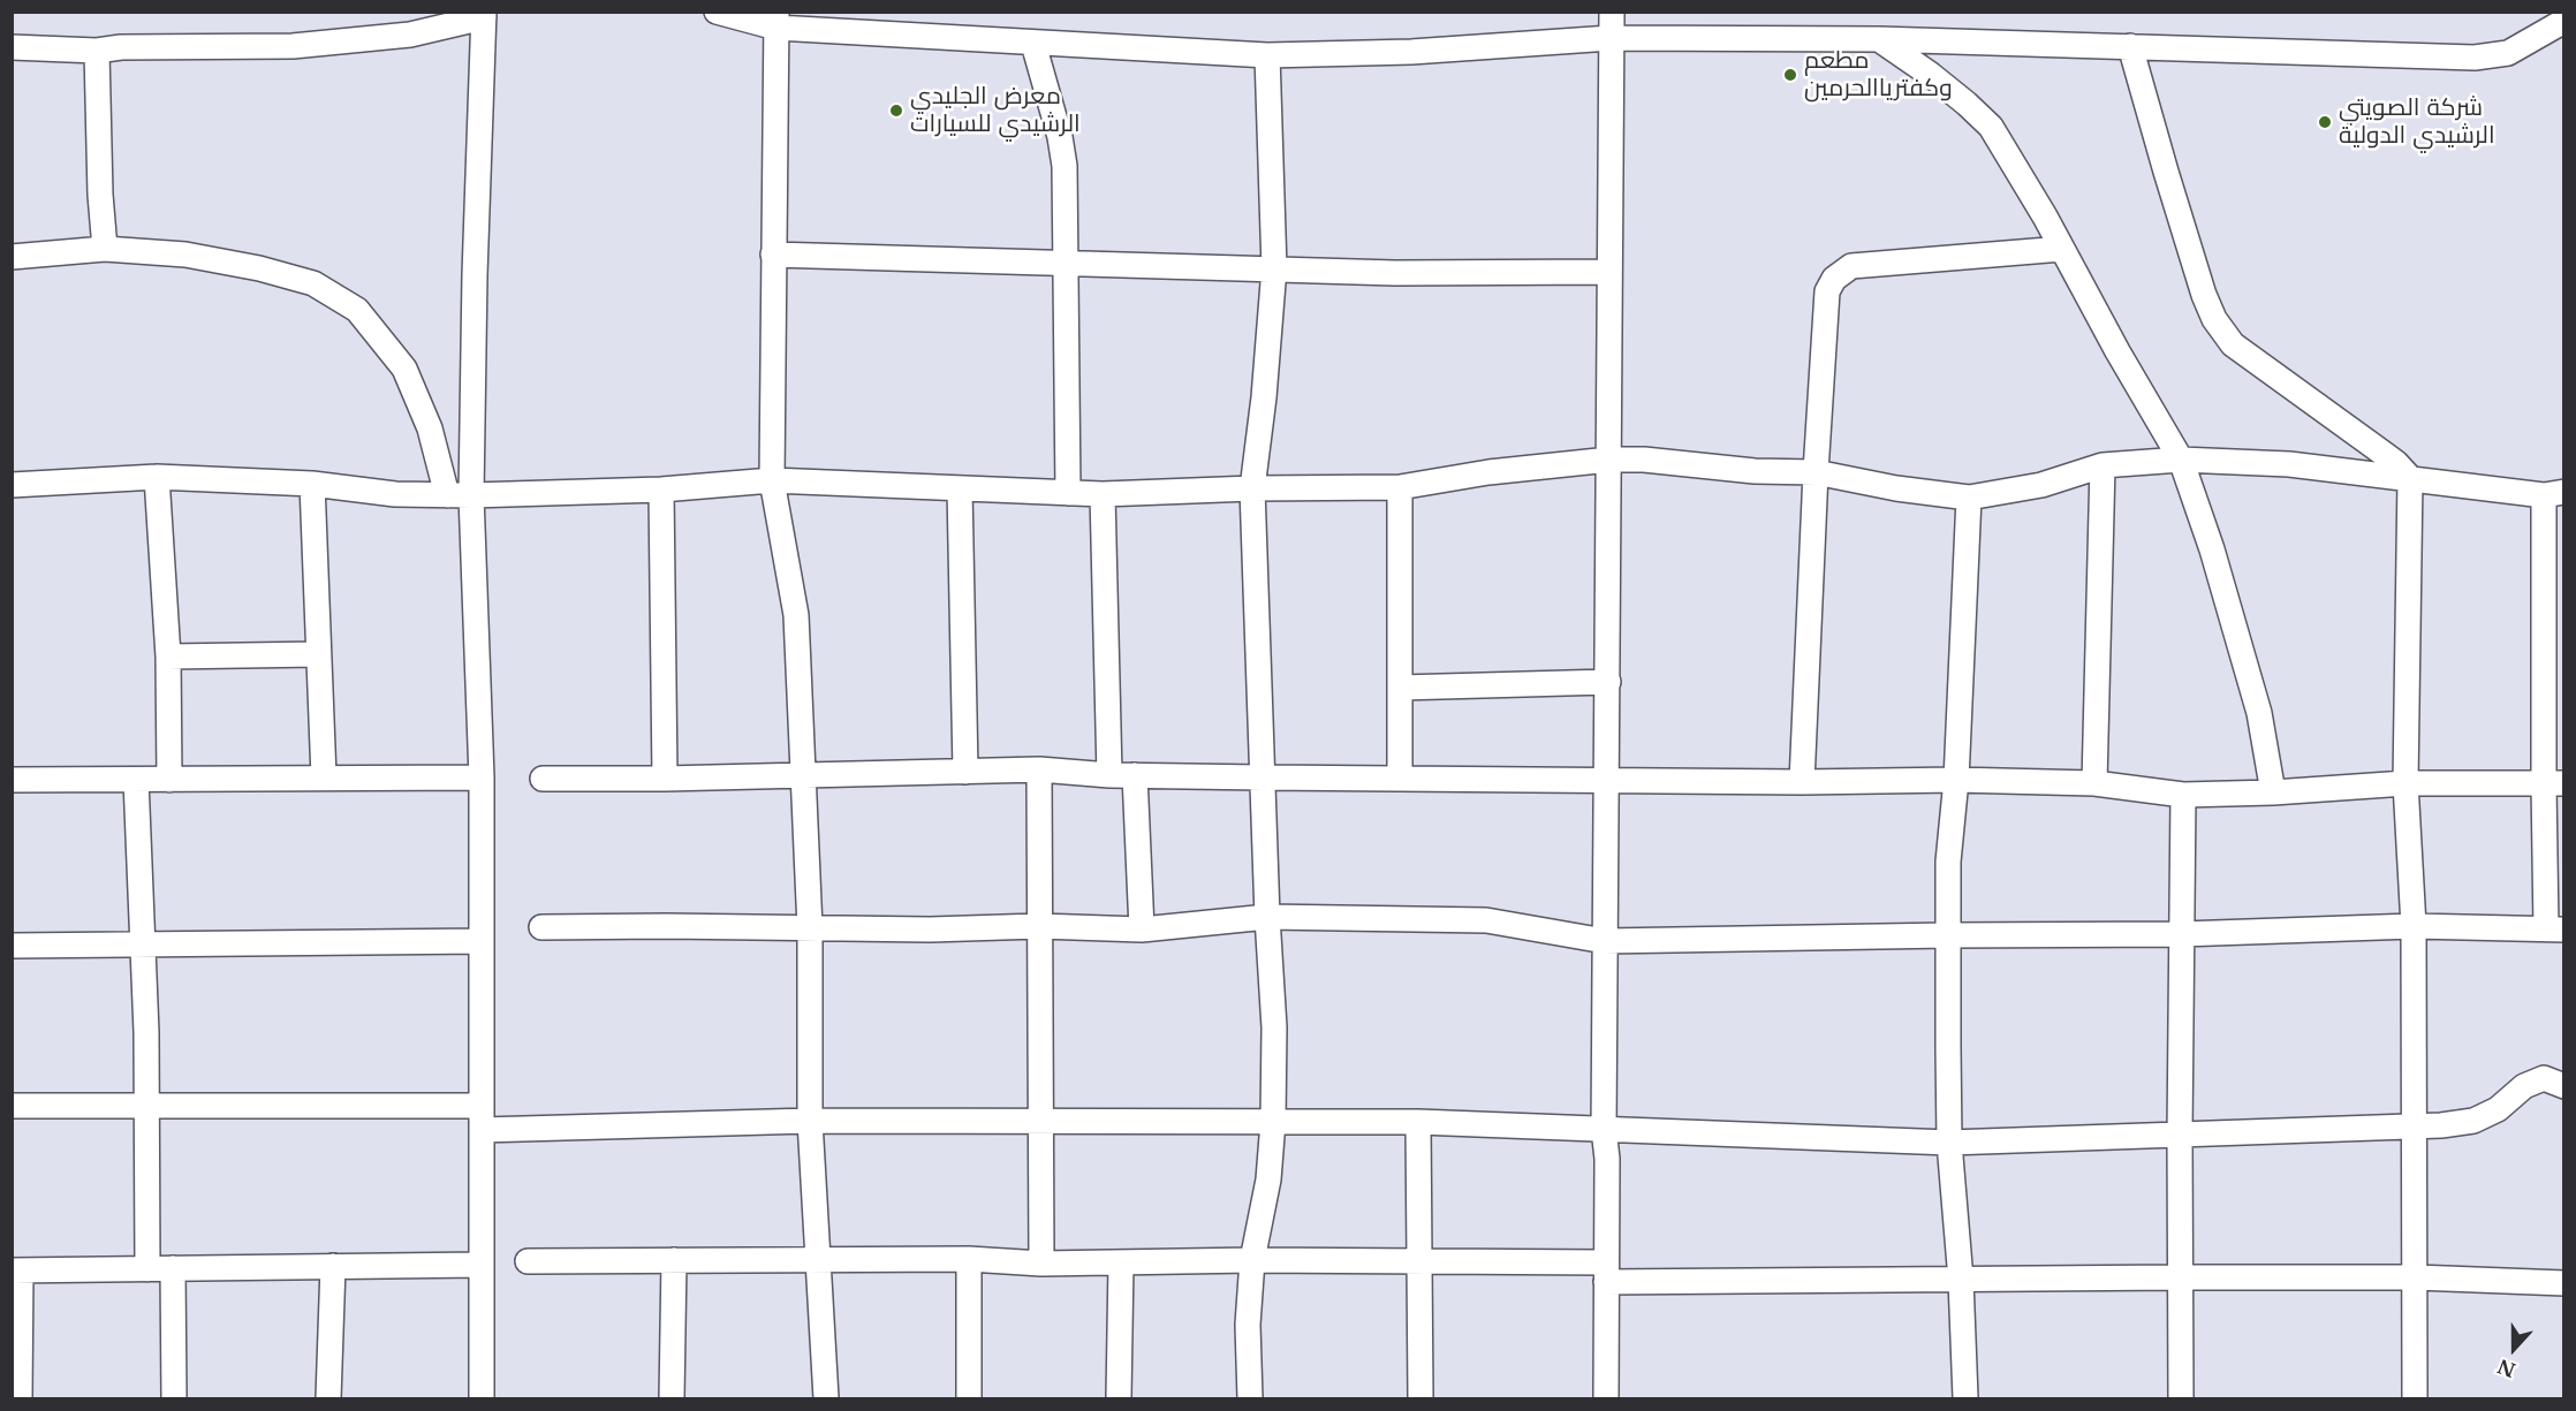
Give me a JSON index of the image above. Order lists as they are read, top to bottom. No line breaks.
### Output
{"places":["مطعم وكفترياالحرمين","معرض الجليدي الرشيدي للسيارات","شركة الصويتي الرشيدي الدولية"],"north":"bottom"}
